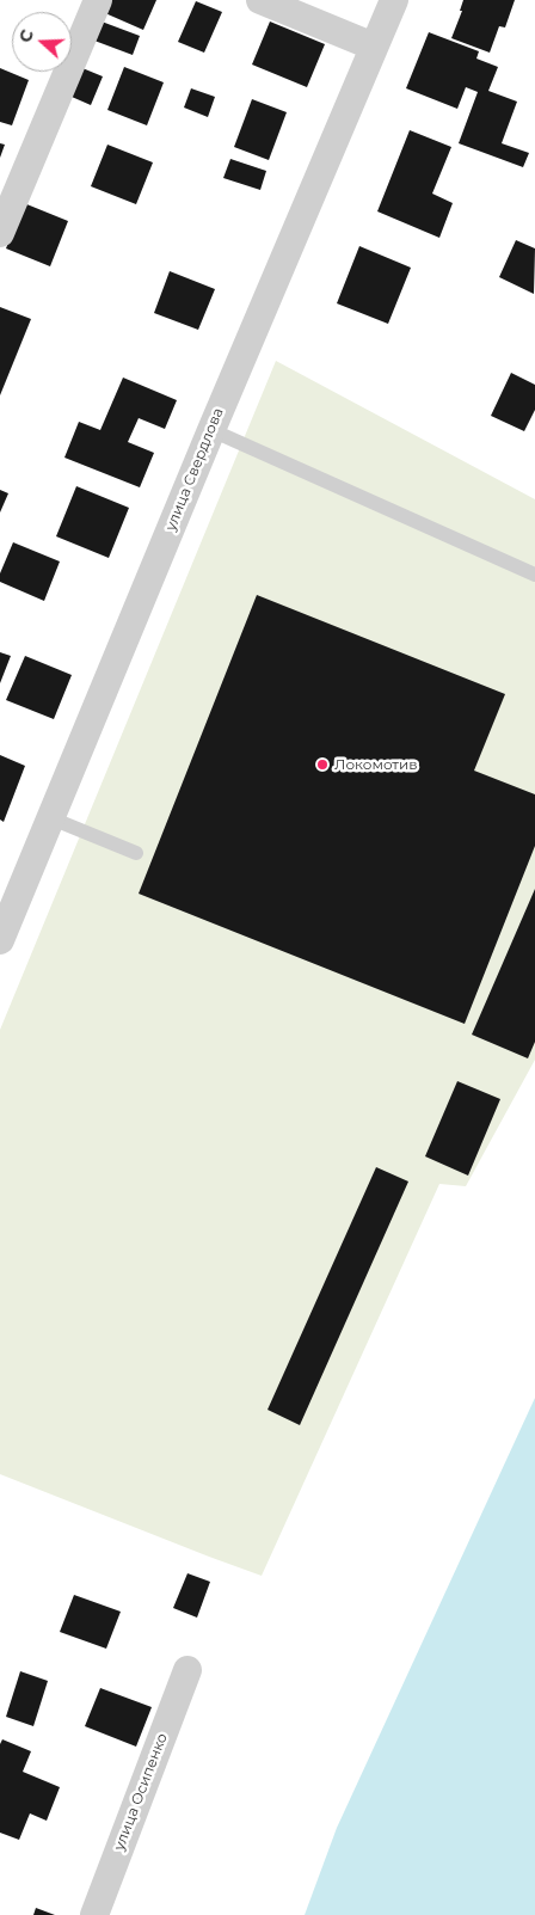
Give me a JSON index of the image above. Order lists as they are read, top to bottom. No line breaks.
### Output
{"streets":{"street":["улица Свердлова","улица Осипенко"]},"places":["Локомотив"],"north":"left"}
